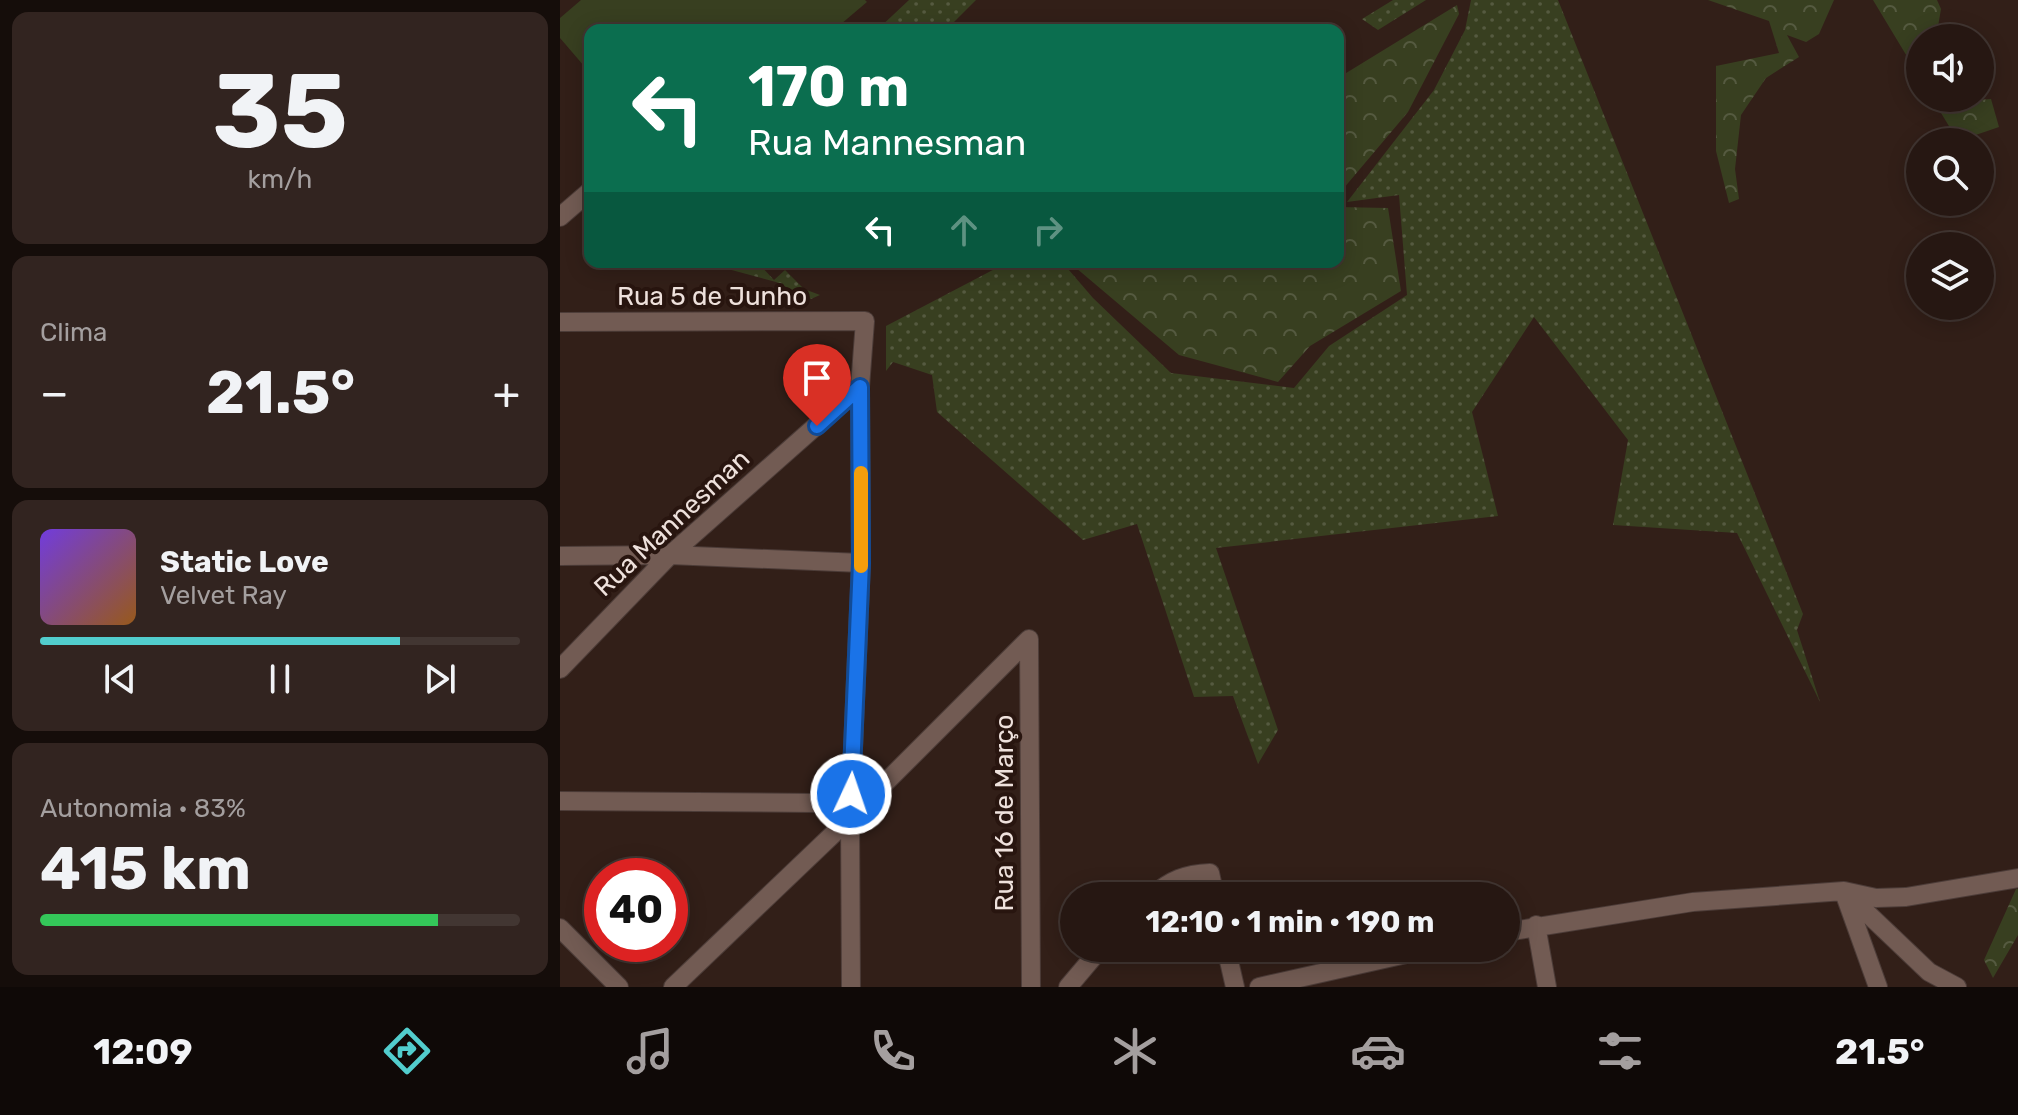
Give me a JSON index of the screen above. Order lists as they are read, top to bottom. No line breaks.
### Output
{"streets":{"street":["Rua 5 de Junho","Rua Mannesman","Rua 16 de Março"]},"crossings":[["Rua 5 de Junho","Rua Mannesman"]],"page":{"tile":[["35","km/h"],"Clima",["Autonomia · 83%","415 km"]],"turn":["170 m","Rua Mannesman"],"heat":["−","21.5°","+"],"song":["Static Love","Velvet Ray"],"limit":"40","trip":"12:10 · 1 min · 190 m","tabs":["12:09","21.5°"]}}
